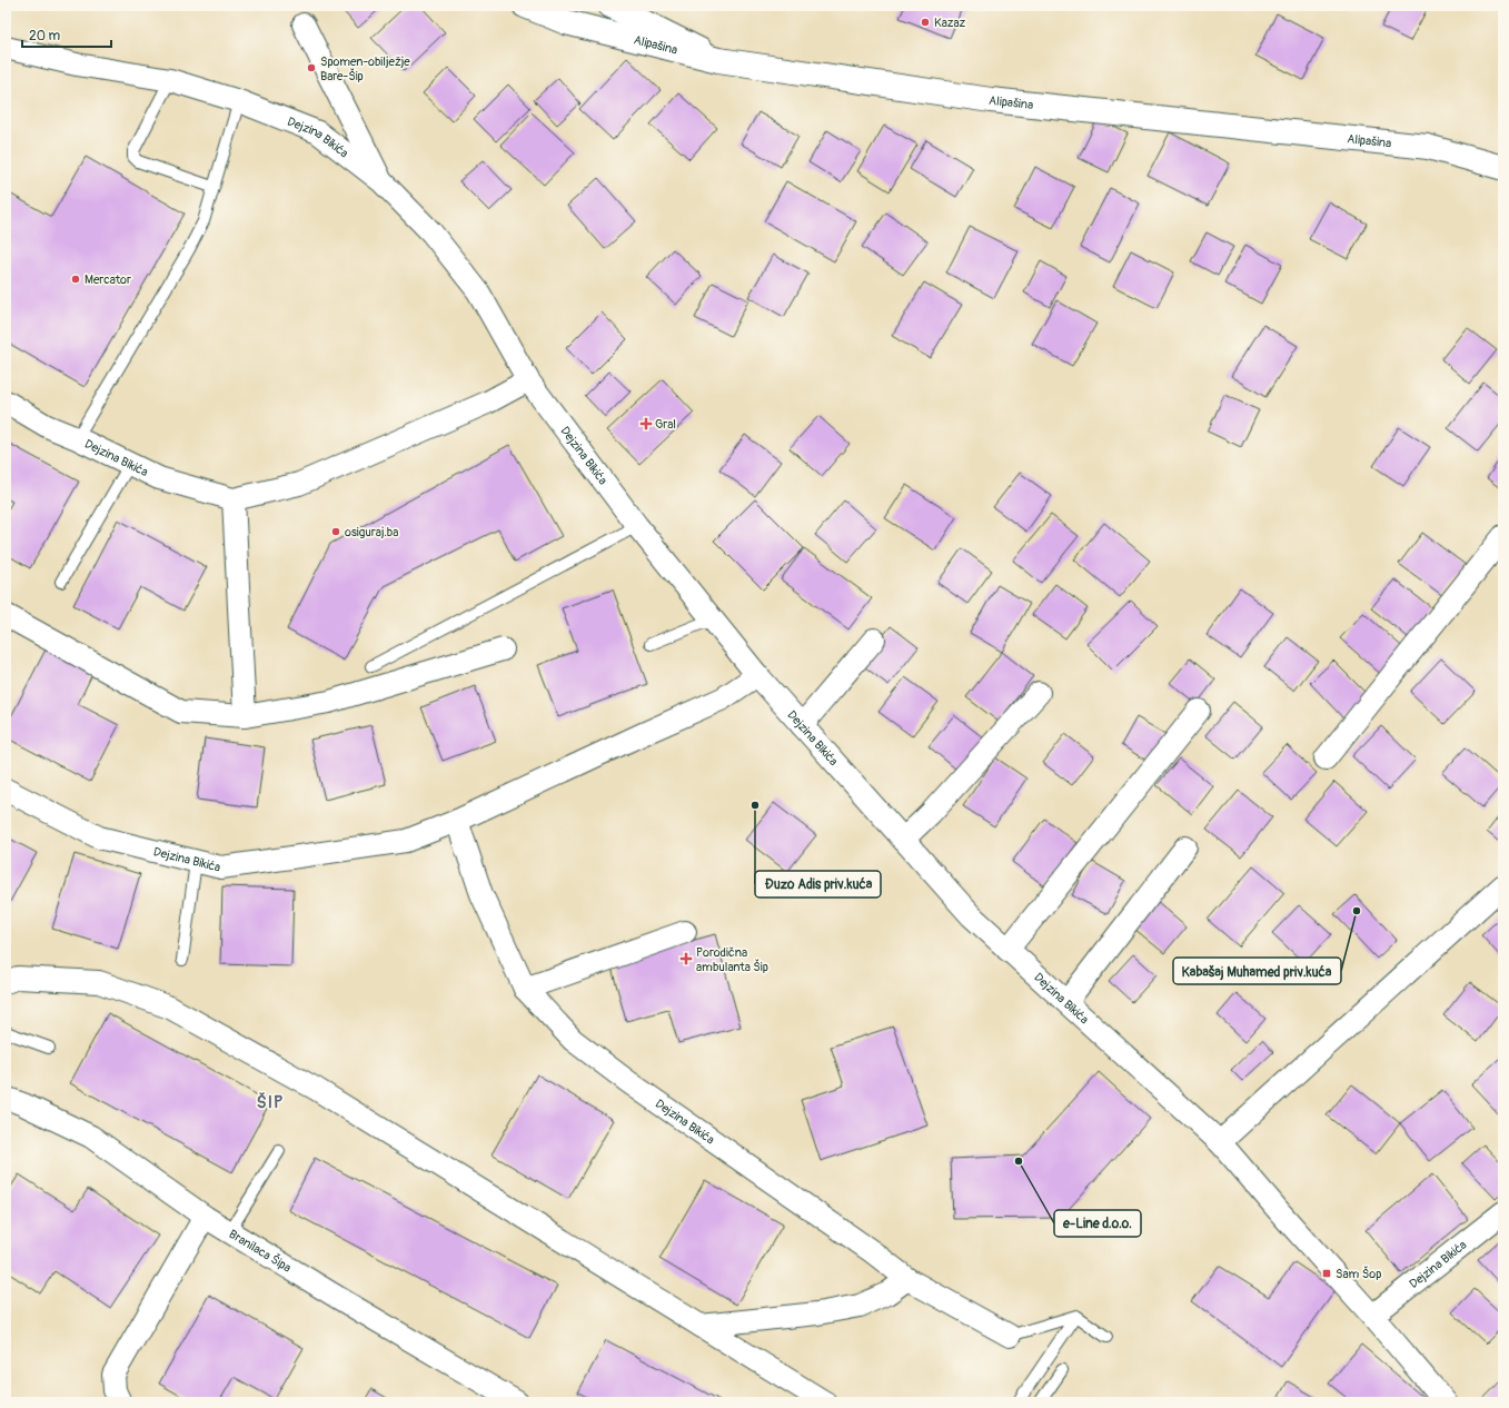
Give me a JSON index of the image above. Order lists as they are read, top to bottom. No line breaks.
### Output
{"streets":{"main road":["Alipašina"],"street":["Dejzina Bikića","Branilaca Šipa"]},"districts":["ŠIP"],"places":{"other":["Kazaz","Spomen-obilježje Bare-Šip","Mercator","osiguraj.ba","Đuzo Adis priv.kuća","Kabašaj Muhamed priv.kuća","e-Line d.o.o."],"health":["Gral","Porodična ambulanta Šip"],"transit":["Sam Šop"]},"scale_bar":"20 m"}
